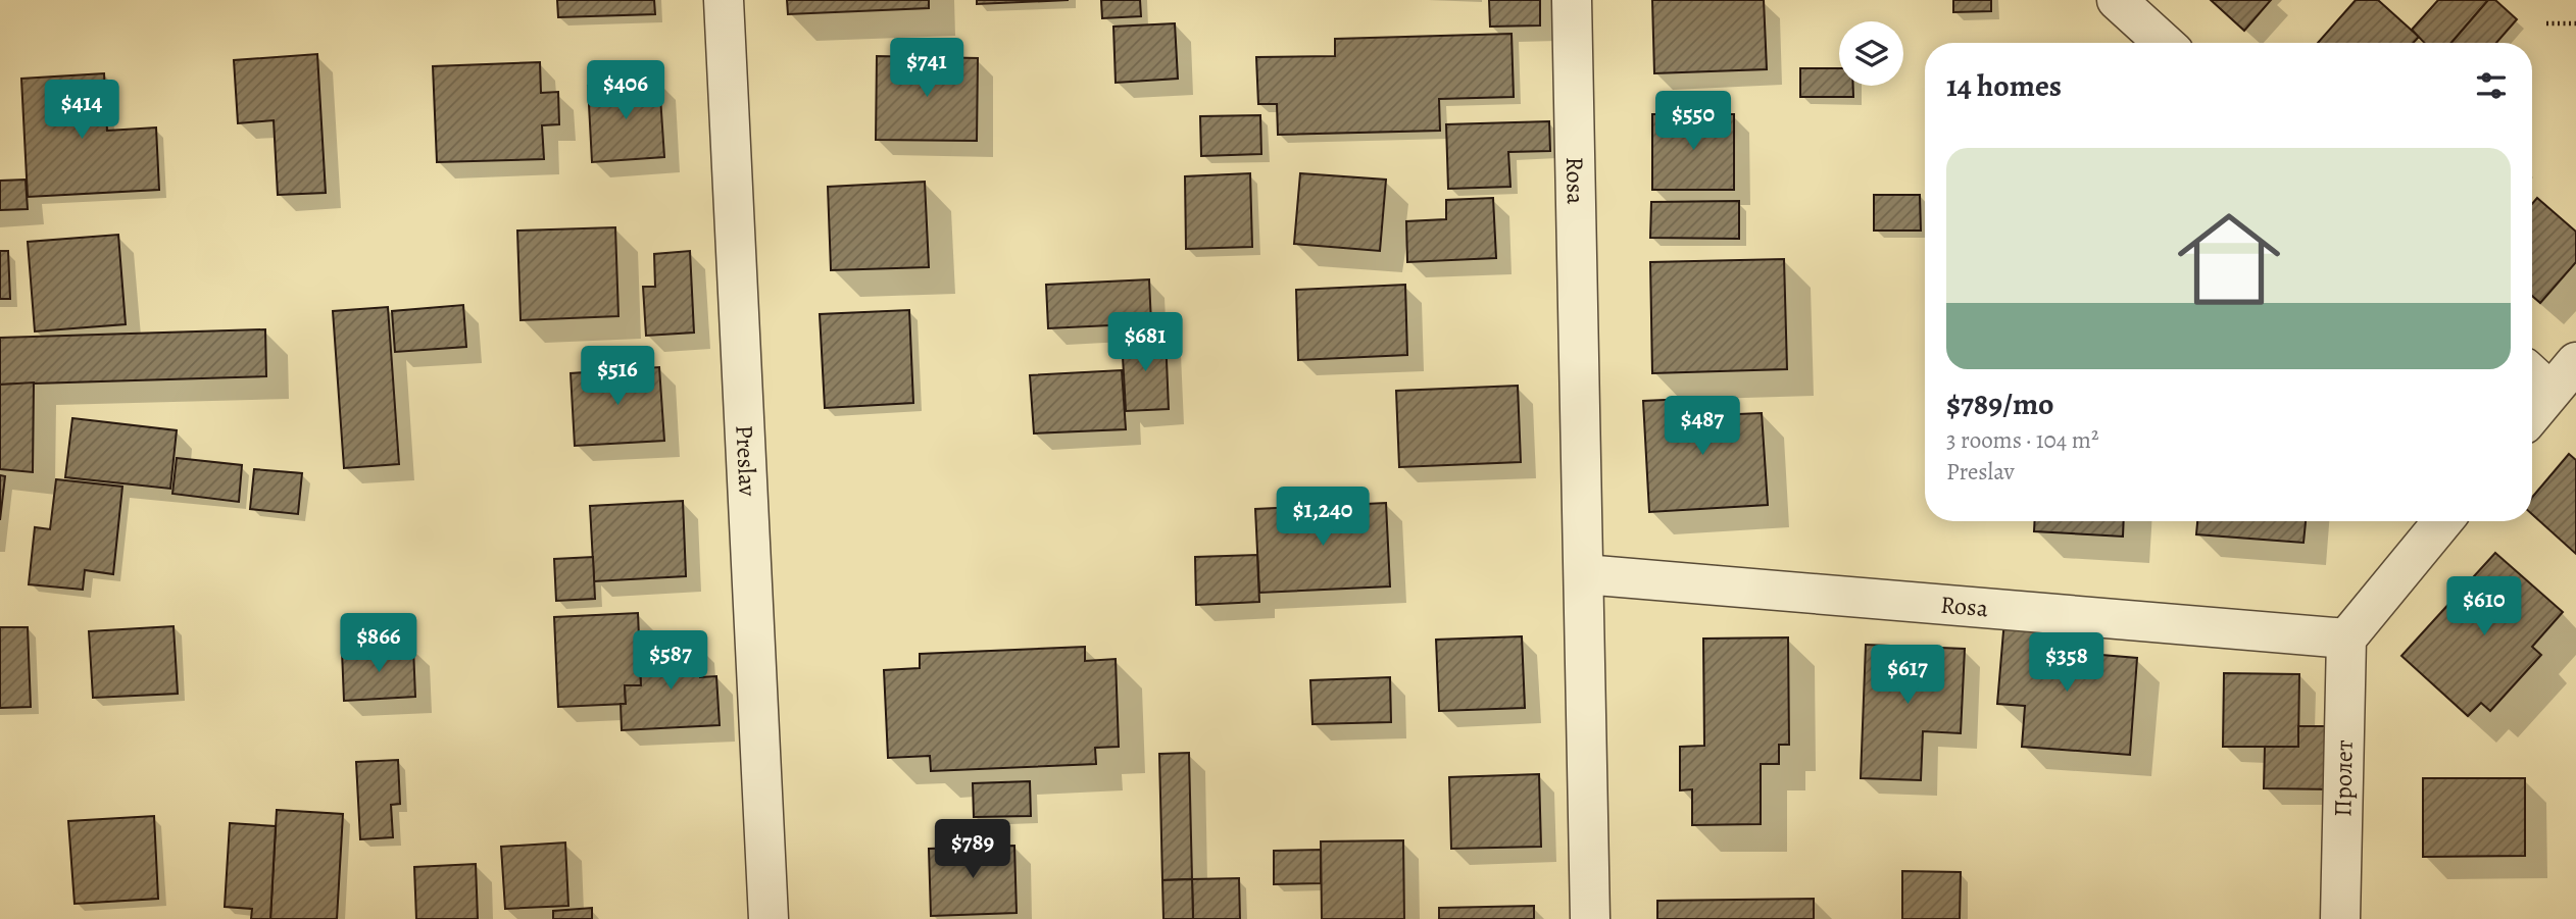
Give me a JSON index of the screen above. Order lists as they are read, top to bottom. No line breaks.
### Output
{"streets":{"street":["Rosa","Preslav","Пролет"]},"crossings":[["Rosa","Пролет"]],"page":{"price":["$741","$406","$414","$550","$681","$516","$487","$1,240","$610","$866","$587","$358","$617","$789"],"heading":"14 homes","list":[{"name":"$789/mo","note":"3 rooms · 104 m² · Preslav"}]}}
